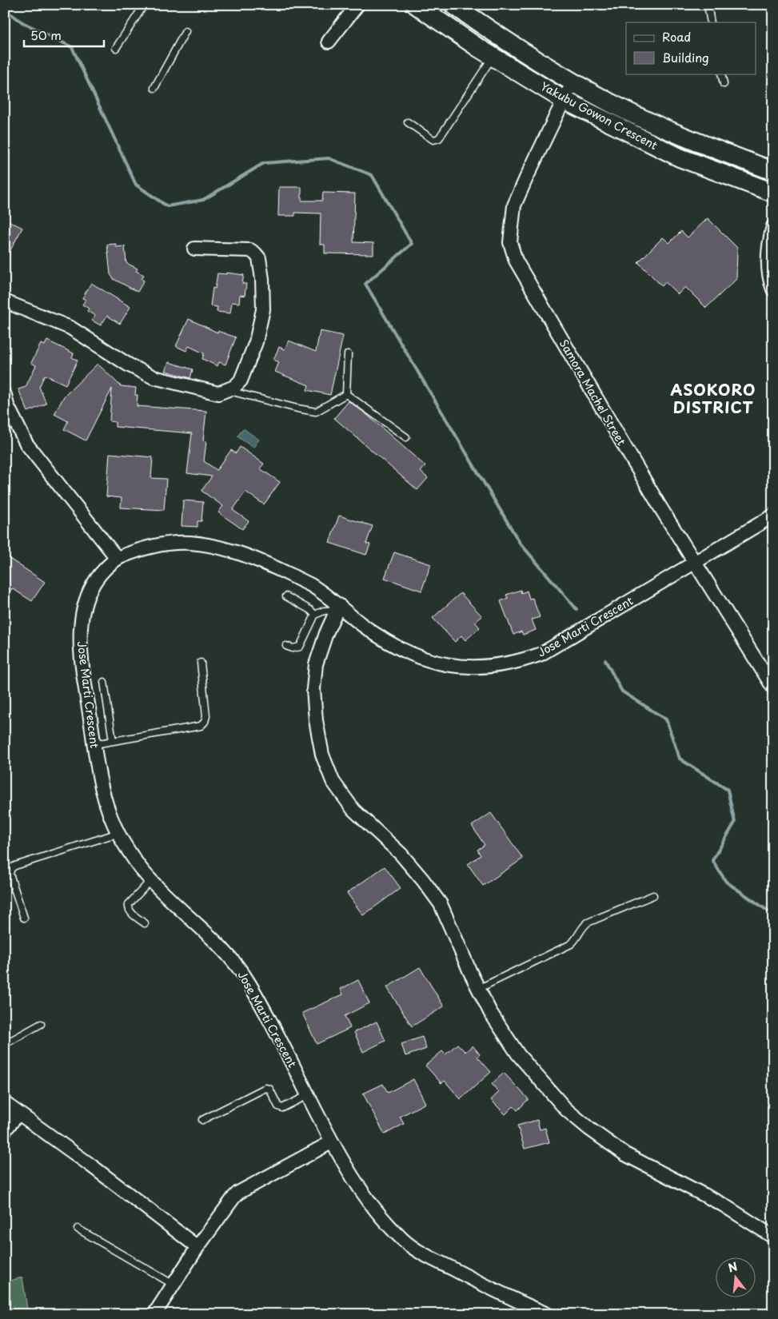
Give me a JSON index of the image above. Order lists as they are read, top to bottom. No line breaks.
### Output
{"streets":{"main road":["Yakubu Gowon Crescent"],"street":["Samora Machel Street","Jose Marti Crescent"]},"crossings":[["Yakubu Gowon Crescent","Samora Machel Street"],["Samora Machel Street","Jose Marti Crescent"]],"districts":["ASOKORO DISTRICT"],"legend":["Road","Building"],"scale_bar":"50 m","north":"top"}
